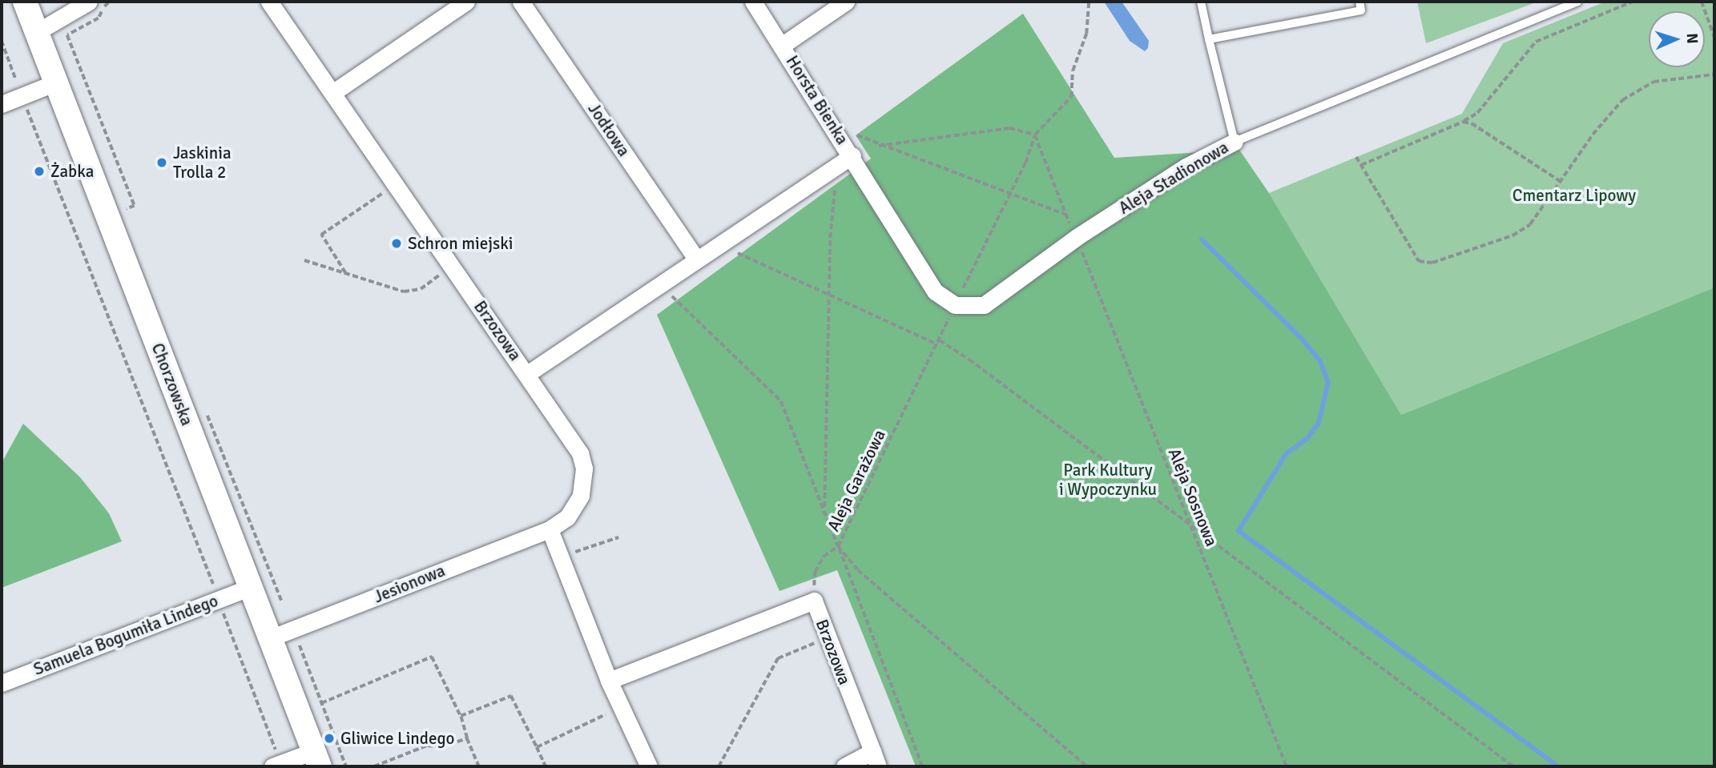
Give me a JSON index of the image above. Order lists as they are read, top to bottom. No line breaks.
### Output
{"streets":{"main road":["Chorzowska"],"street":["Horsta Bienka","Jodłowa","Aleja Stadionowa","Brzozowa","Jesionowa","Samuela Bogumiła Lindego"],"path":["Aleja Garażowa","Aleja Sosnowa"]},"crossings":[["Aleja Stadionowa","Aleja Garażowa"],["Aleja Stadionowa","Aleja Sosnowa"],["Brzozowa","Jesionowa"],["Chorzowska","Jesionowa"],["Chorzowska","Samuela Bogumiła Lindego"]],"parks":["Cmentarz Lipowy","Park Kultury i Wypoczynku"],"places":["Jaskinia Trolla 2","Żabka","Schron miejski","Gliwice Lindego"],"north":"right"}
